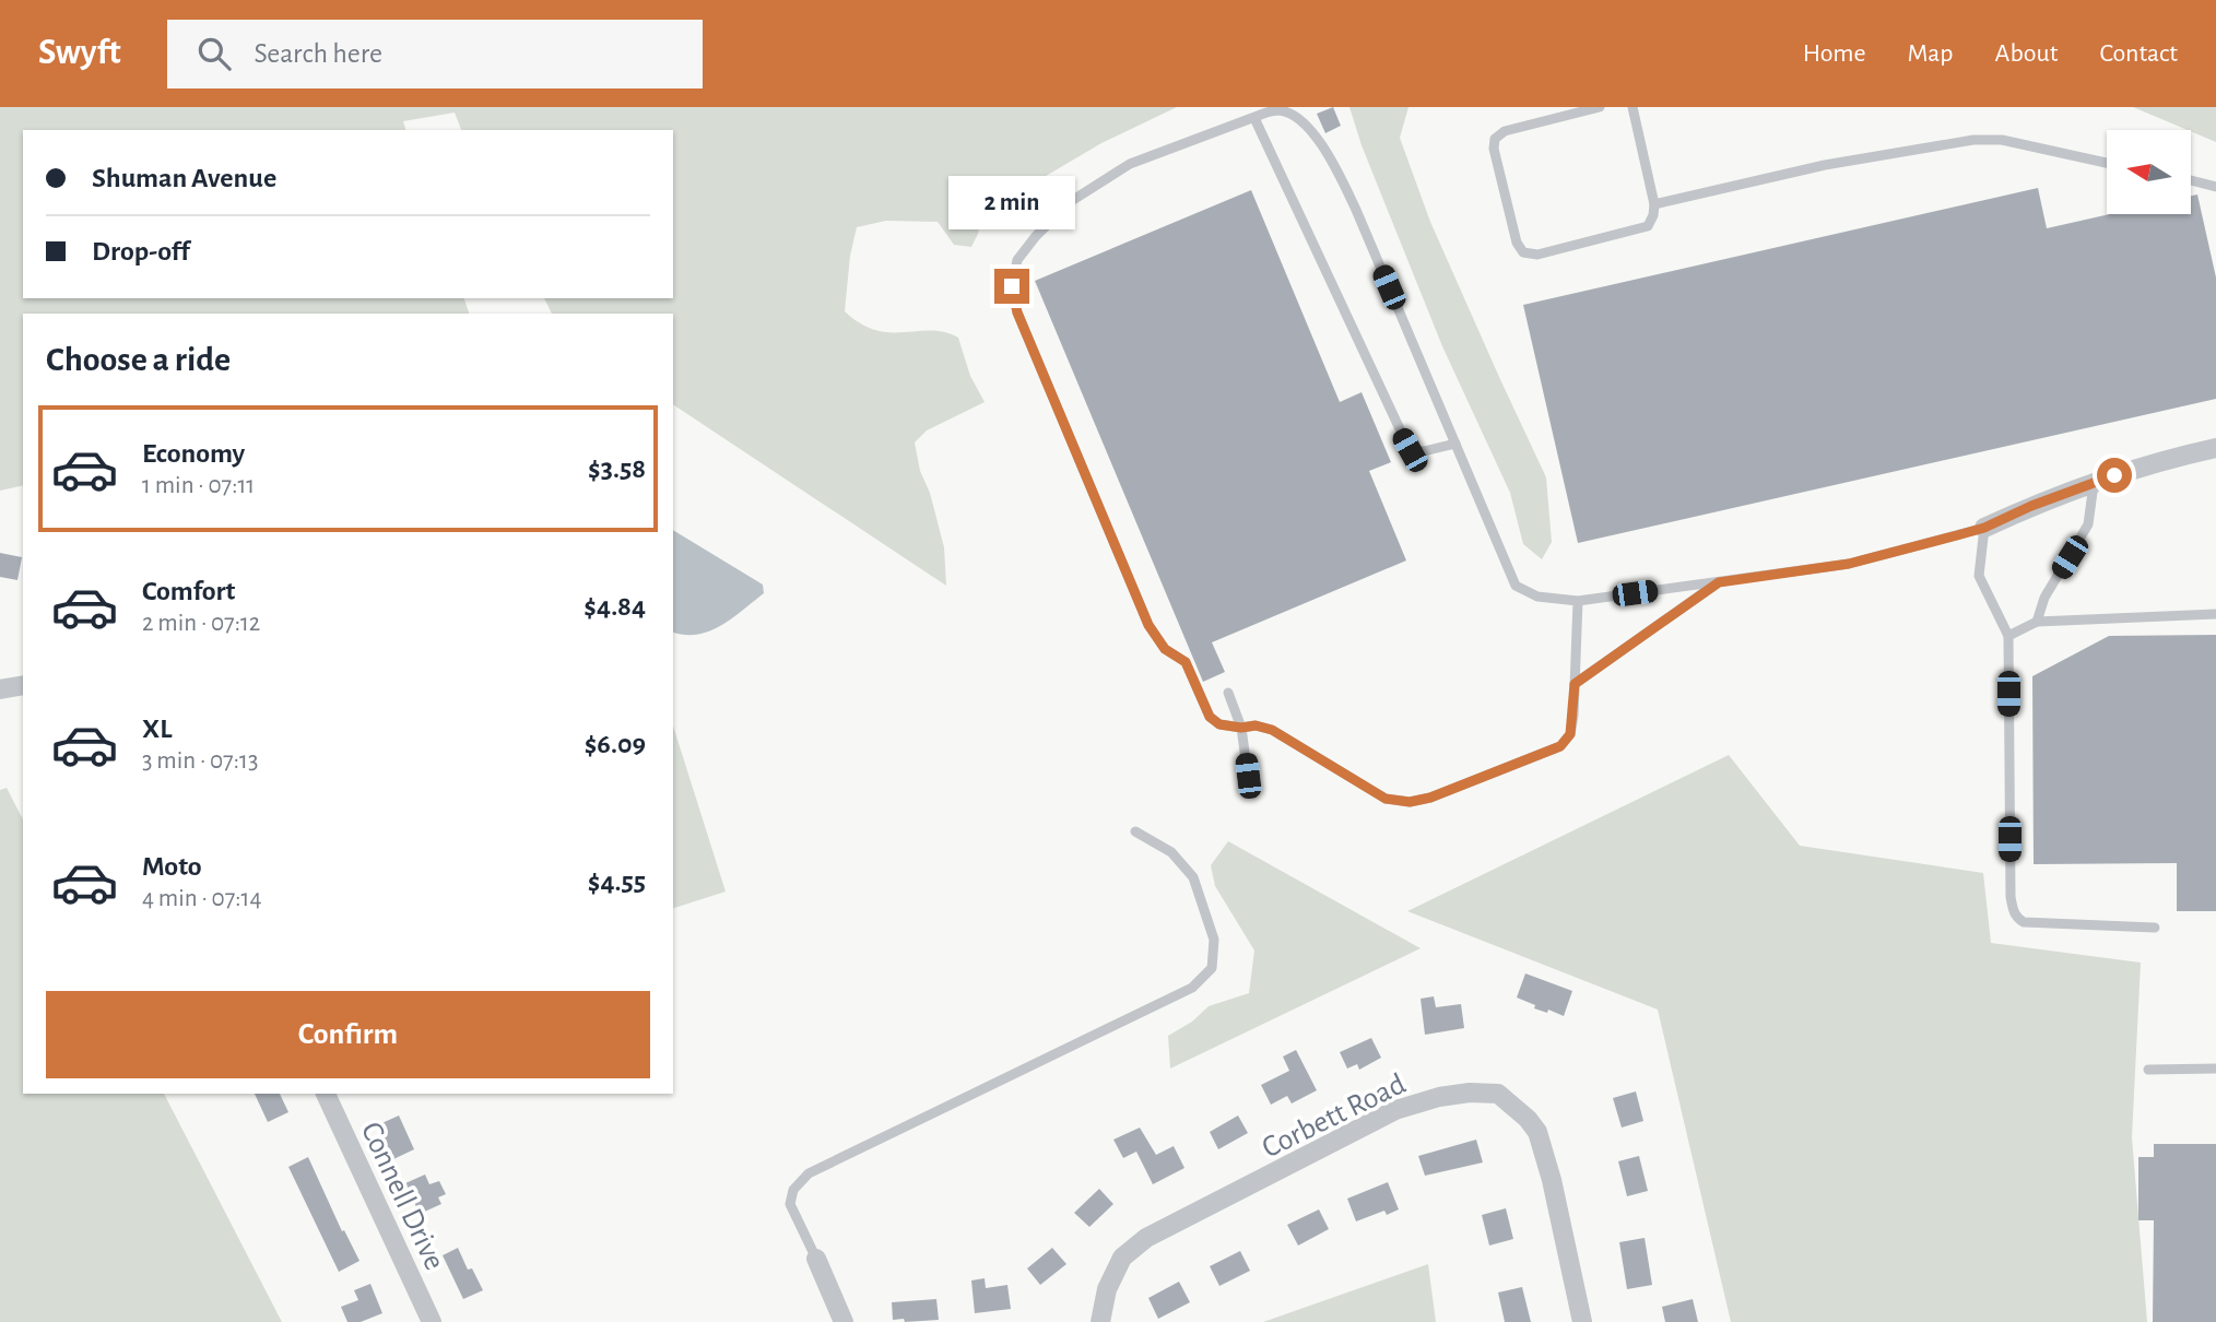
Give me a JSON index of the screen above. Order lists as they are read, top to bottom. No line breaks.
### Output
{"streets":{"street":["Corbett Road","Connell Drive"]},"north":"left","page":{"header":"Swyft","search":"Search here","nav":["Home","Map","About","Contact"],"banner":["Shuman Avenue","Drop-off"],"bubble":"2 min","heading":"Choose a ride","list":[{"name":"Economy","note":"1 min · 07:11","value":"$3.58"},{"name":"Comfort","note":"2 min · 07:12","value":"$4.84"},{"name":"XL","note":"3 min · 07:13","value":"$6.09"},{"name":"Moto","note":"4 min · 07:14","value":"$4.55"}],"buttons":"Confirm"}}
